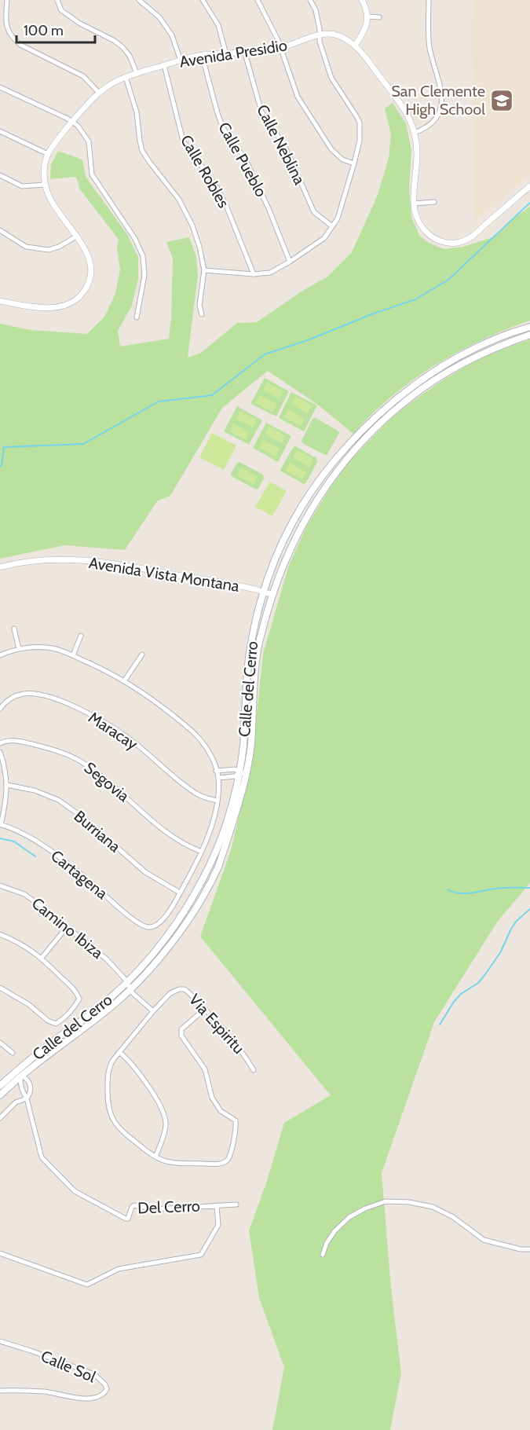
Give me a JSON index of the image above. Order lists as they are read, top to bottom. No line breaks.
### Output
{"streets":{"main road":["Calle del Cerro"],"street":["Avenida Presidio","Calle Neblina","Calle Pueblo","Calle Robles","Avenida Vista Montana","Maracay","Segovia","Burriana","Cartagena","Camino Ibiza","Via Espiritu","Del Cerro","Calle Sol"]},"crossings":[["Avenida Presidio","Calle Neblina"],["Avenida Presidio","Calle Pueblo"],["Avenida Presidio","Calle Robles"],["Avenida Vista Montana","Calle del Cerro"],["Calle del Cerro","Camino Ibiza"],["Calle del Cerro","Del Cerro"],["Burriana","Cartagena"]],"places":{"school or university":["San Clemente High School"]},"scale_bar":"100 m"}
